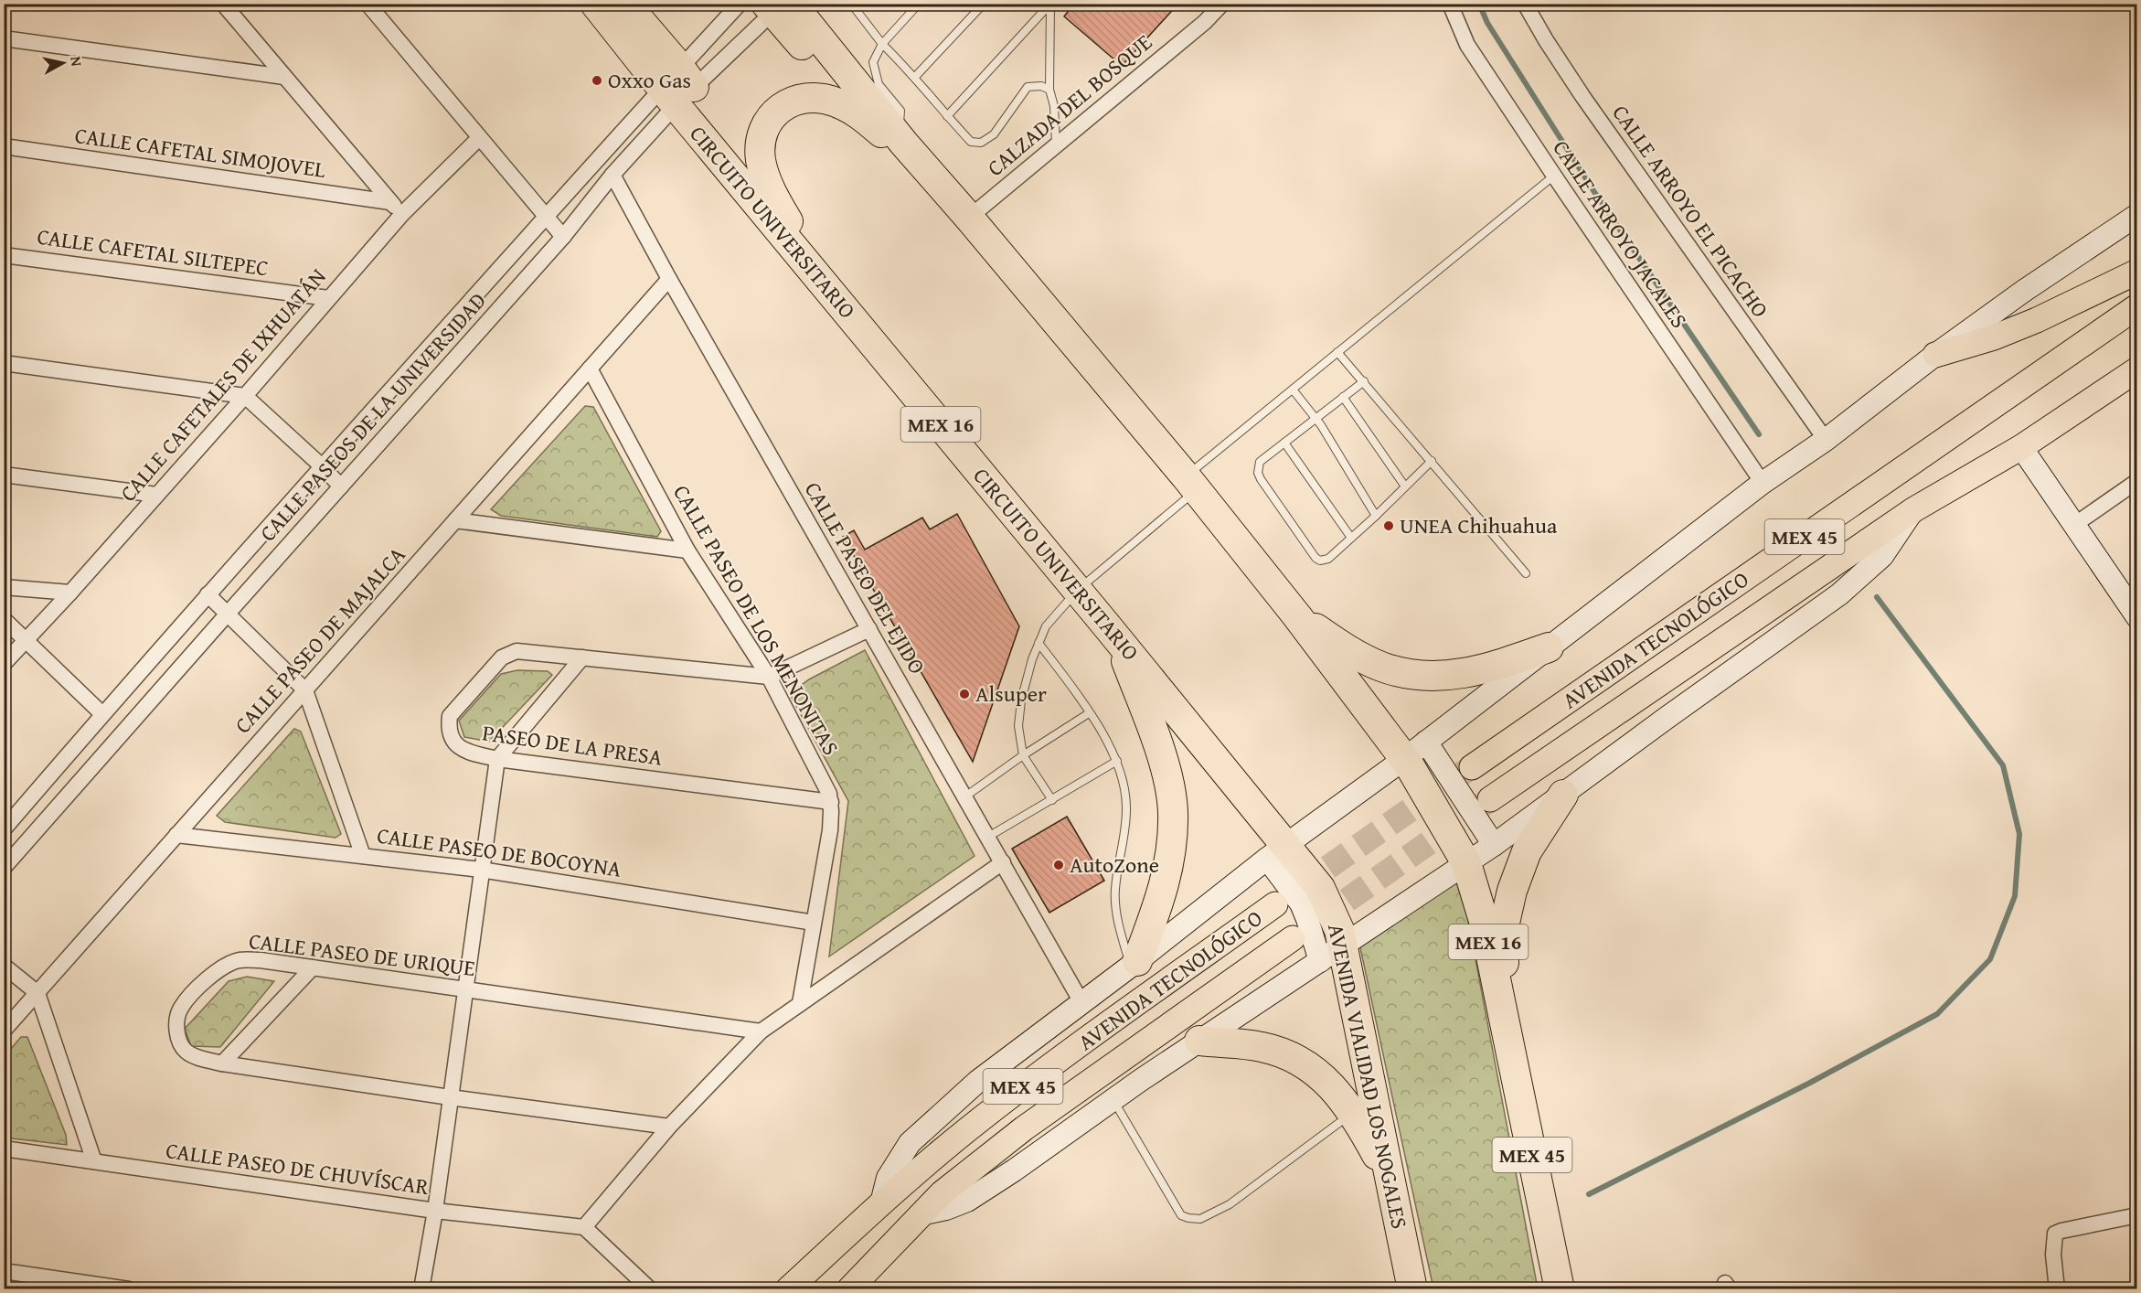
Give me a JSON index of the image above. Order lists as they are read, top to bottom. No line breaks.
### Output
{"streets":{"highway":["CIRCUITO UNIVERSITARIO","MEX 16","MEX 45","AVENIDA VIALIDAD LOS NOGALES"],"main road":["AVENIDA TECNOLÓGICO"],"street":["CALZADA DEL BOSQUE","CALLE CAFETAL SIMOJOVEL","CALLE ARROYO EL PICACHO","CALLE ARROYO JACALES","CALLE CAFETAL SILTEPEC","CALLE CAFETALES DE IXHUATÁN","CALLE PASEOS DE LA UNIVERSIDAD","CALLE PASEO DEL EJIDO","CALLE PASEO DE LOS MENONITAS","CALLE PASEO DE MAJALCA","PASEO DE LA PRESA","CALLE PASEO DE BOCOYNA","CALLE PASEO DE URIQUE","CALLE PASEO DE CHUVÍSCAR"]},"crossings":[["CALZADA DEL BOSQUE","MEX 16"],["CALLE ARROYO EL PICACHO","MEX 45"],["CIRCUITO UNIVERSITARIO","CALLE PASEOS DE LA UNIVERSIDAD"],["CIRCUITO UNIVERSITARIO","MEX 45"],["CIRCUITO UNIVERSITARIO","AVENIDA VIALIDAD LOS NOGALES"],["CALLE ARROYO JACALES","MEX 45"],["CALLE CAFETAL SILTEPEC","CALLE CAFETALES DE IXHUATÁN"],["CALLE PASEOS DE LA UNIVERSIDAD","MEX 16"],["CALLE PASEOS DE LA UNIVERSIDAD","CALLE PASEO DEL EJIDO"],["MEX 16","MEX 45"],["MEX 45","AVENIDA TECNOLÓGICO"],["MEX 45","AVENIDA VIALIDAD LOS NOGALES"],["CALLE PASEO DEL EJIDO","CALLE PASEO DE MAJALCA"],["CALLE PASEO DE LOS MENONITAS","CALLE PASEO DE MAJALCA"],["CALLE PASEO DE LOS MENONITAS","PASEO DE LA PRESA"],["CALLE PASEO DE LOS MENONITAS","CALLE PASEO DE BOCOYNA"],["CALLE PASEO DE MAJALCA","CALLE PASEO DE BOCOYNA"]],"places":["Oxxo Gas","UNEA Chihuahua","Alsuper","AutoZone"],"north":"right"}
